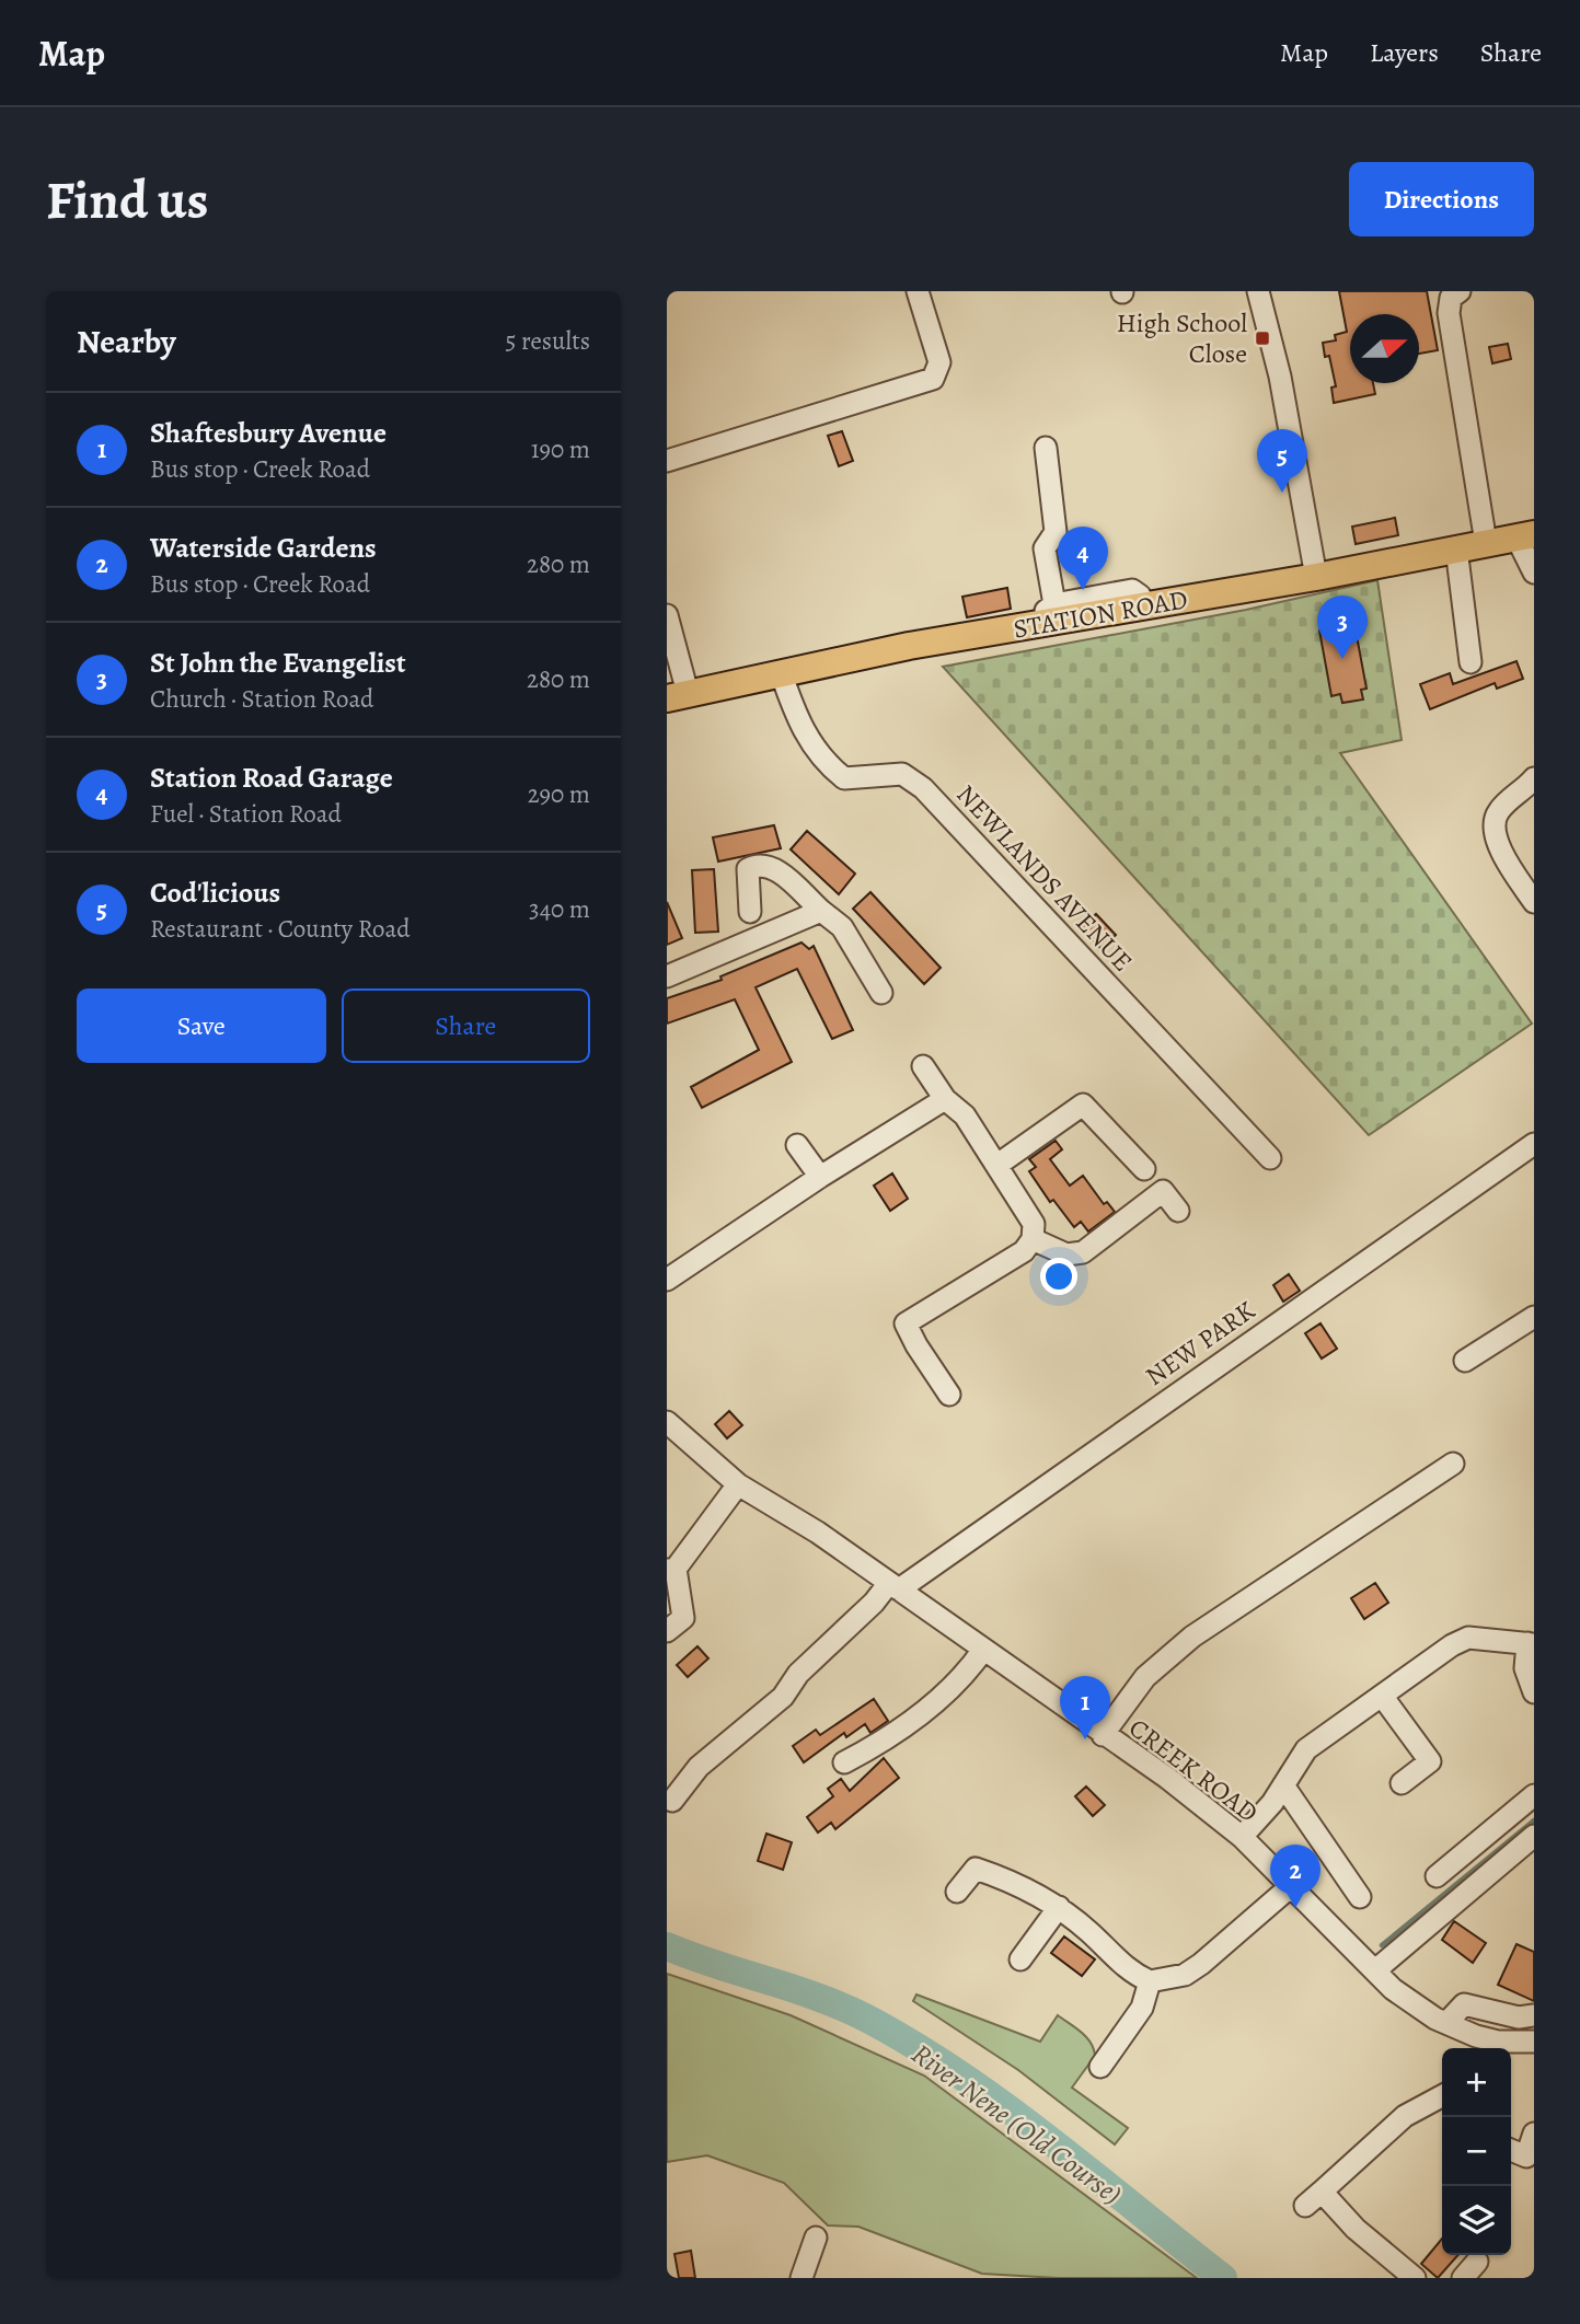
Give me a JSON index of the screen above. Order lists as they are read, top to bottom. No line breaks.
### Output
{"streets":{"main road":["STATION ROAD"],"street":["NEWLANDS AVENUE","NEW PARK","CREEK ROAD"]},"crossings":[["STATION ROAD","NEWLANDS AVENUE"],["NEW PARK","CREEK ROAD"]],"water":["River Nene (Old Course)"],"places":{"transit":["High School Close"]},"north":"right","page":{"header":"Map","nav":["Map","Layers","Share"],"buttons":["Directions",["Save","Share"]],"title":"Find us","heading":["Nearby","5 results"],"list":[{"mark":"1","name":"Shaftesbury Avenue","note":"Bus stop · Creek Road","value":"190 m"},{"mark":"2","name":"Waterside Gardens","note":"Bus stop · Creek Road","value":"280 m"},{"mark":"3","name":"St John the Evangelist","note":"Church · Station Road","value":"280 m"},{"mark":"4","name":"Station Road Garage","note":"Fuel · Station Road","value":"290 m"},{"mark":"5","name":"Cod'licious","note":"Restaurant · County Road","value":"340 m"}],"pins":["5","4","3","1","2"],"map_buttons":["+","−"]}}
